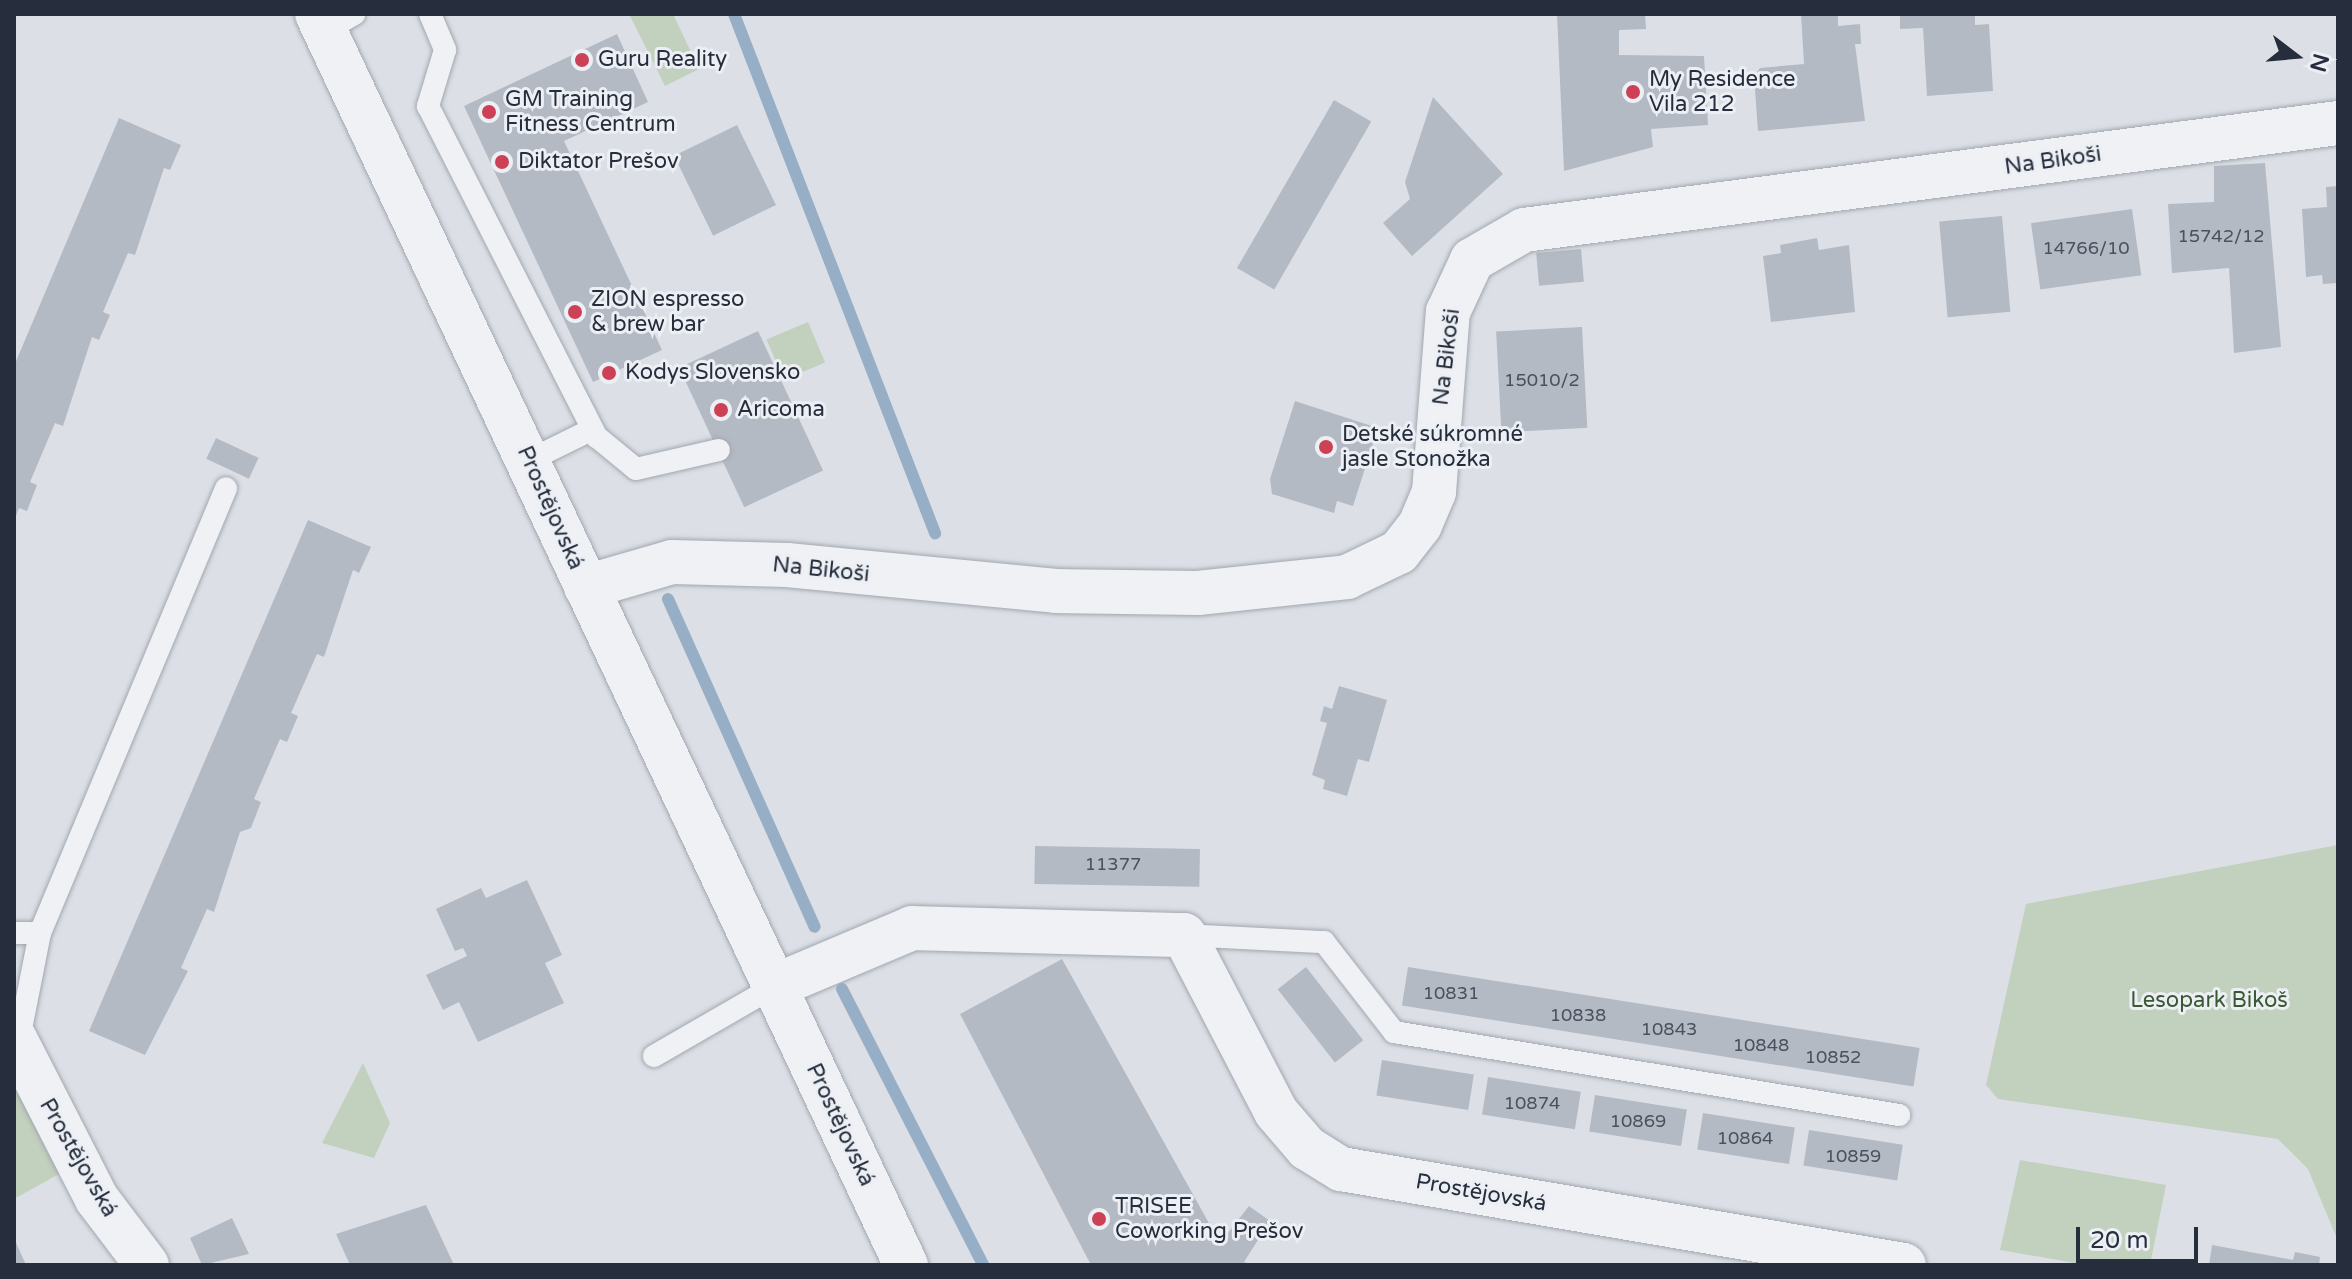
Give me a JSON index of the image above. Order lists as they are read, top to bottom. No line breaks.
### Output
{"streets":{"street":["Na Bikoši","Prostějovská"]},"crossings":[["Na Bikoši","Prostějovská"]],"parks":["Lesopark Bikoš"],"places":["Guru Reality","My Residence Vila 212","GM Training Fitness Centrum","Diktator Prešov","ZION espresso & brew bar","Kodys Slovensko","Aricoma","Detské súkromné jasle Stonožka","TRISEE Coworking Prešov"],"house_numbers":["15742/12","14766/10","15010/2","11377","10831","10838","10843","10848","10852","10874","10869","10864","10859"],"scale_bar":"20 m","north":"right"}
